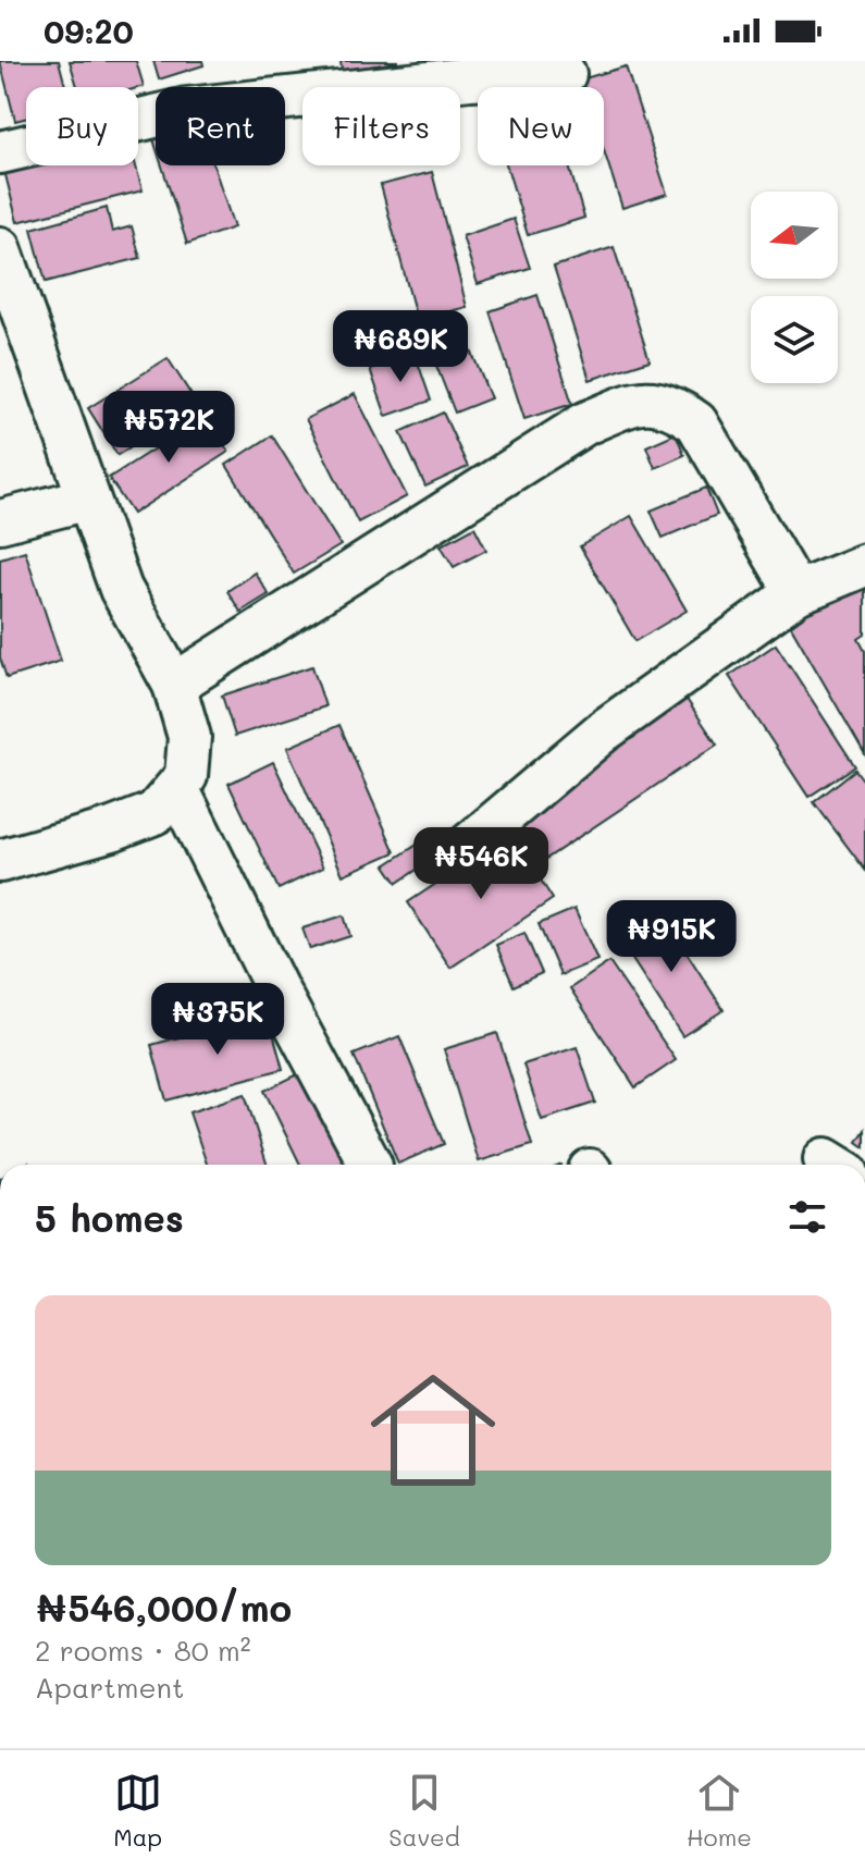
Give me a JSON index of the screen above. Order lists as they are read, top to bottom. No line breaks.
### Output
{"north":"left","page":{"status":"09:20","chip":["Buy","Rent","Filters","New"],"price":["₦689K","₦572K","₦546K","₦915K","₦375K"],"heading":"5 homes","list":[{"name":"₦546,000/mo","note":"2 rooms · 80 m² · Apartment"}],"tabs":["Map","Saved","Home"]}}
